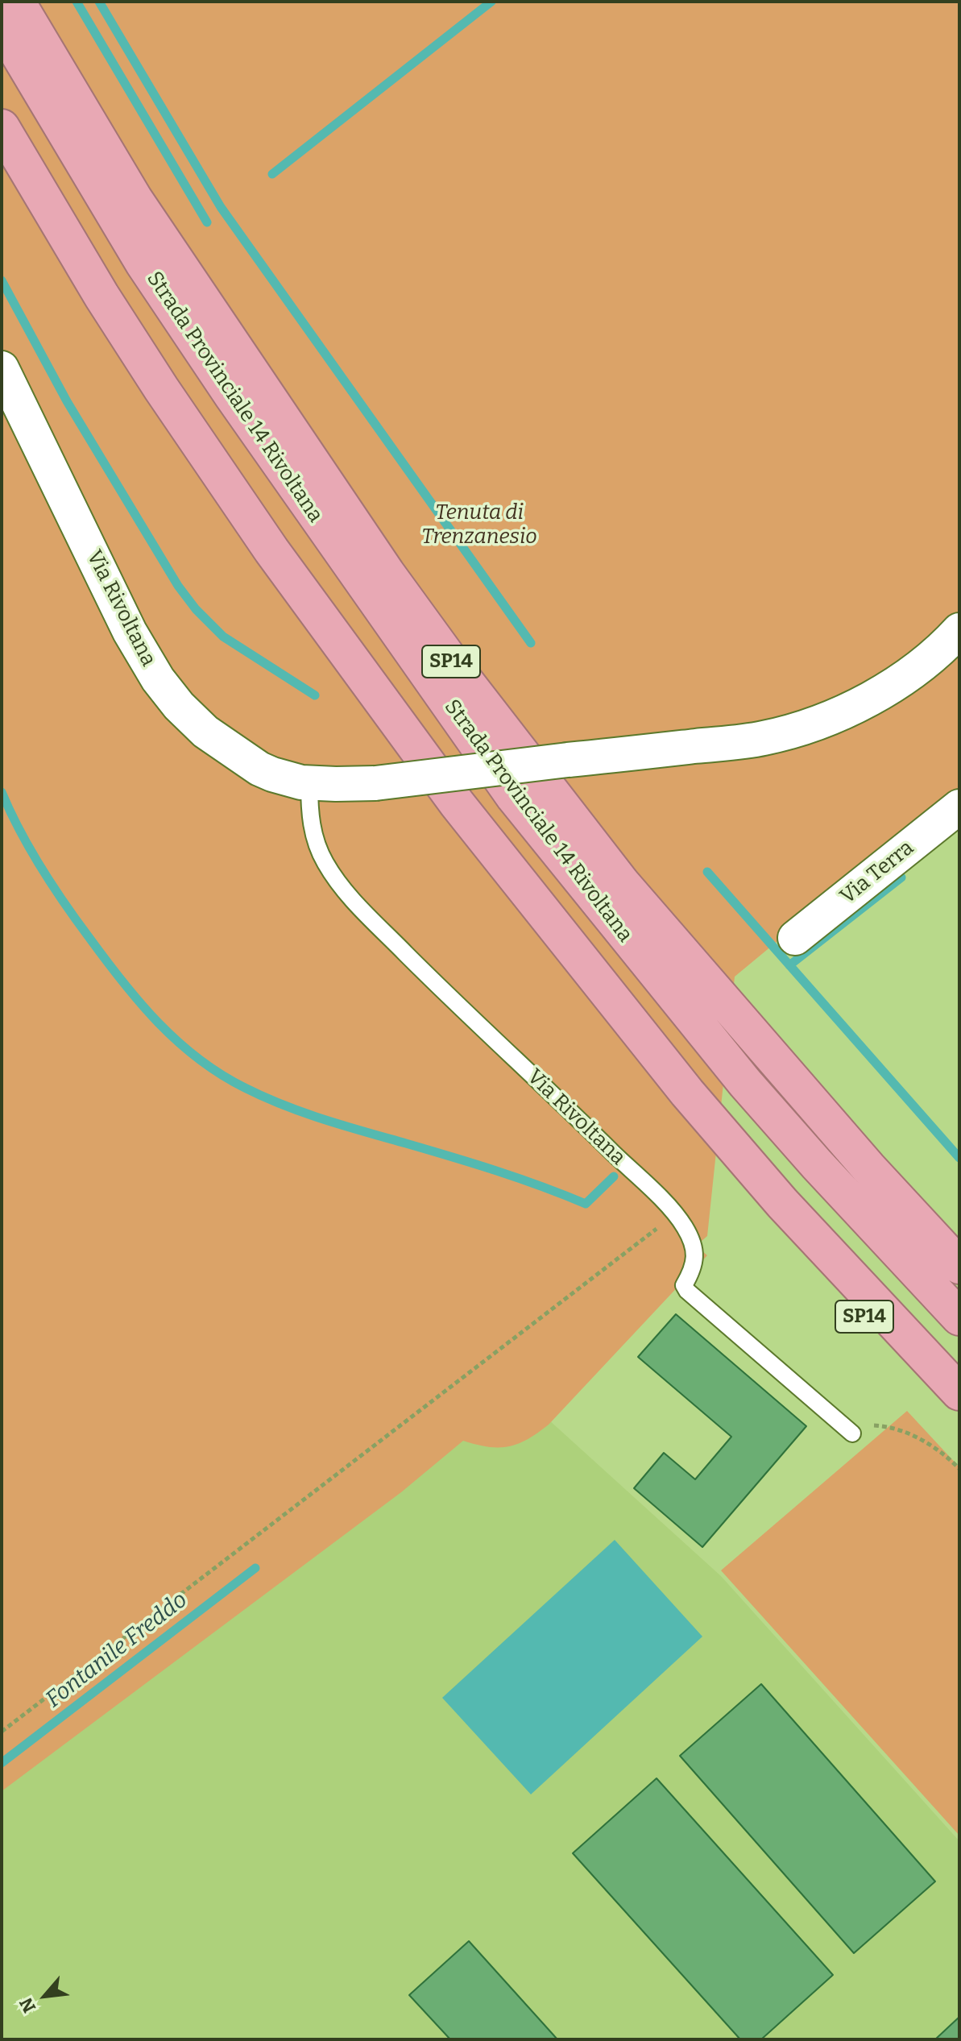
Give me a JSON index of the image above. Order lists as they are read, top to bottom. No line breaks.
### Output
{"streets":{"highway":["Strada Provinciale 14 Rivoltana","SP14"],"street":["Via Rivoltana","Via Terra"]},"water":["Fontanile Freddo"],"parks":["Tenuta di Trenzanesio"],"north":"bottom left"}
